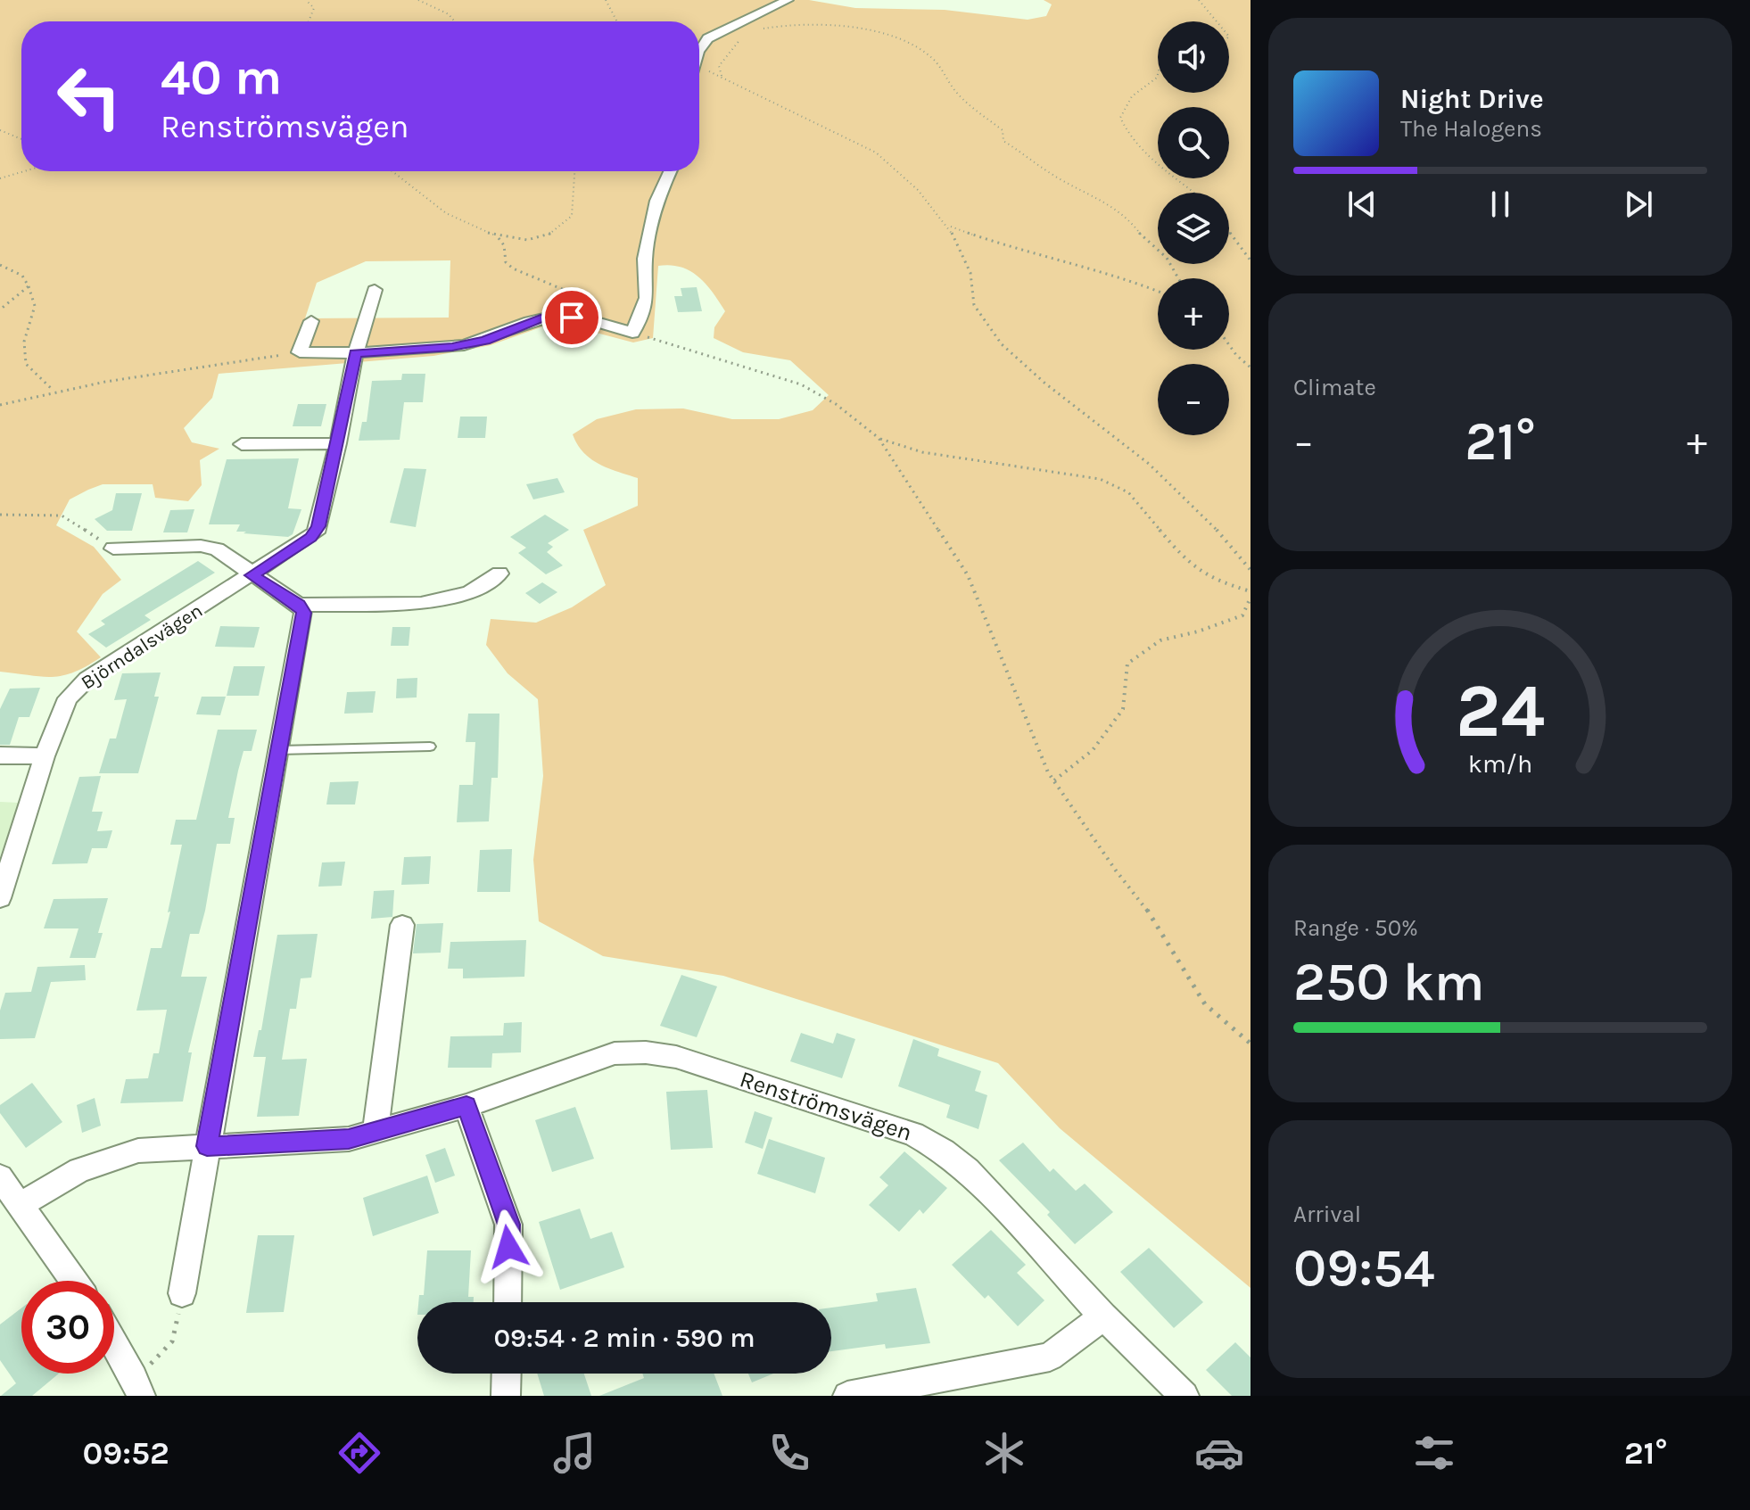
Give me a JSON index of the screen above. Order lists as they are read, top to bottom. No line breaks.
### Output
{"streets":{"street":["Björndalsvägen","Renströmsvägen"]},"page":{"map_buttons":["+","−"],"turn":["40 m","Renströmsvägen"],"song":["Night Drive","The Halogens"],"tile":["Climate",["Range · 50%","250 km"],["Arrival","09:54"]],"heat":["−","21°","+"],"limit":"30","trip":"09:54 · 2 min · 590 m","tabs":["09:52","21°"],"gauge":["24","km/h"]}}
